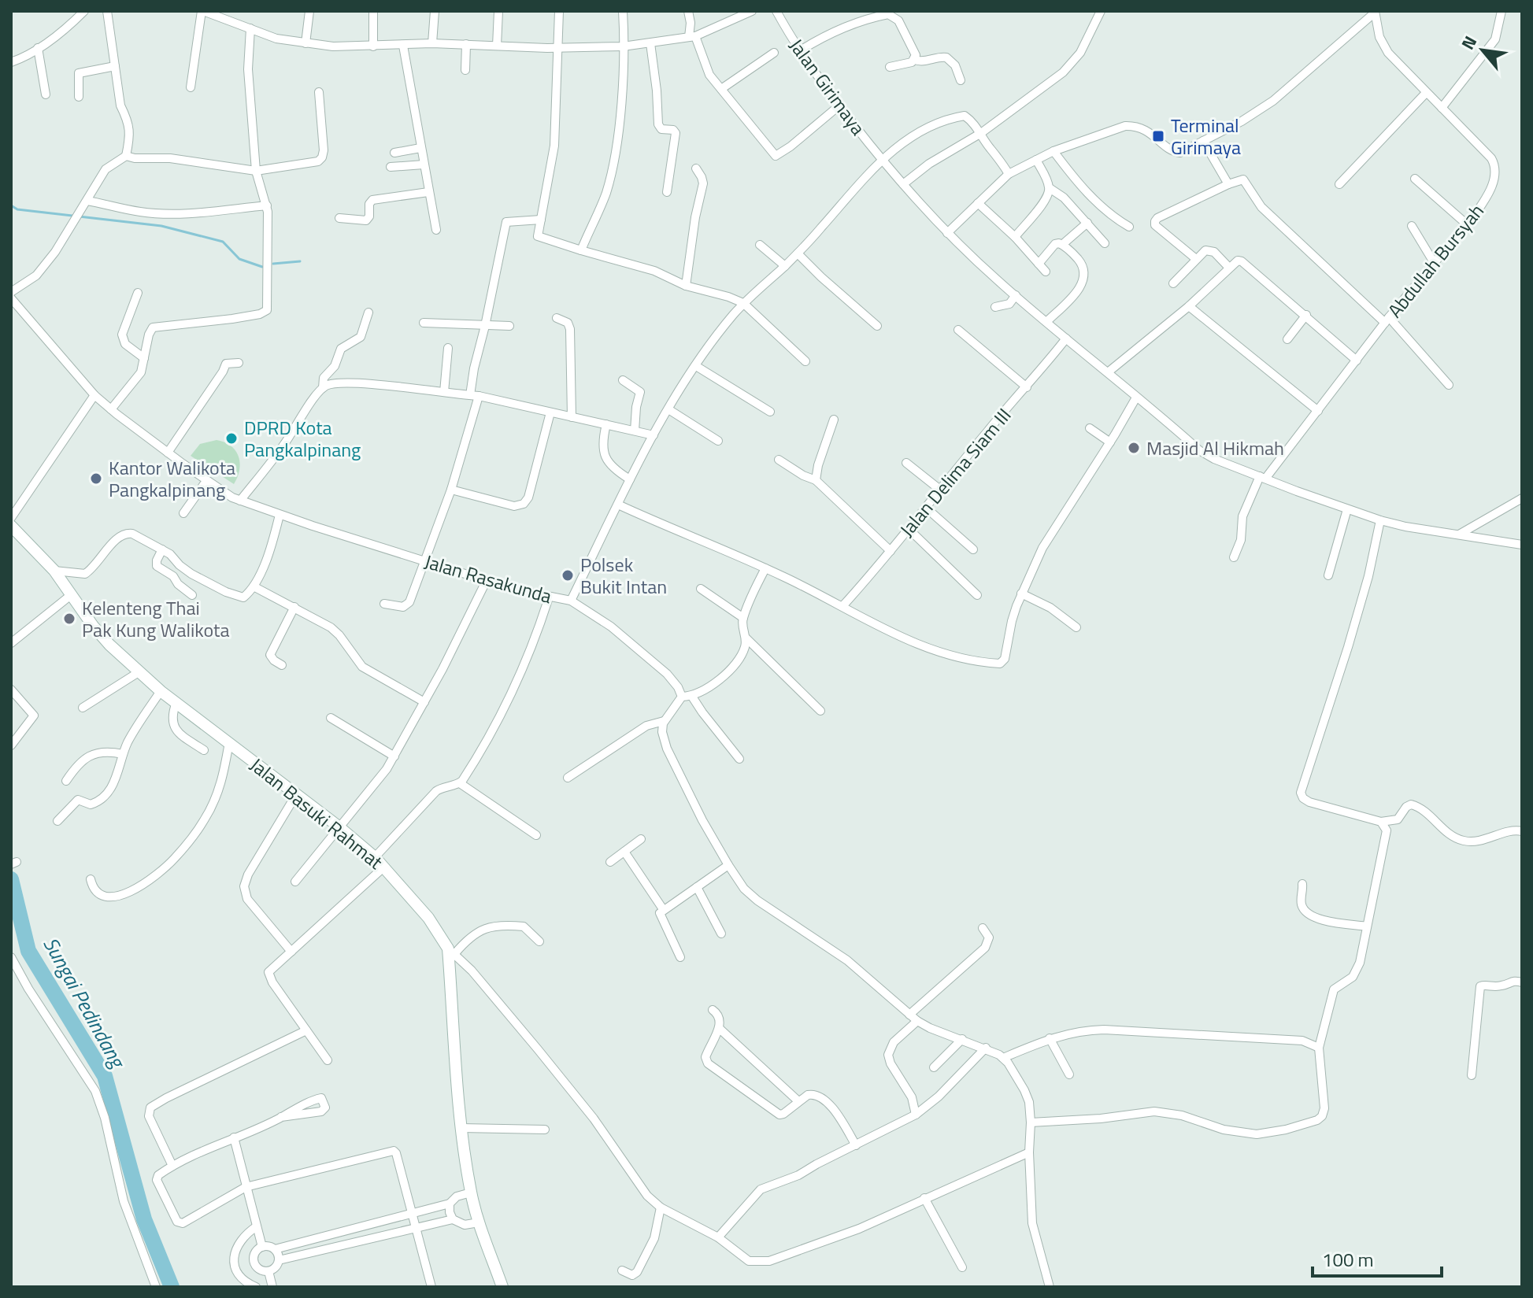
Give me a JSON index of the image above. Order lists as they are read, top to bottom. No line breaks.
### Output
{"streets":{"street":["Jalan Girimaya","Abdullah Bursyah","Jalan Delima Siam III","Jalan Rasakunda","Jalan Basuki Rahmat"]},"crossings":[["Jalan Girimaya","Abdullah Bursyah"],["Jalan Girimaya","Jalan Delima Siam III"],["Jalan Girimaya","Jalan Rasakunda"]],"water":["Sungai Pedindang"],"places":{"transit":["Terminal Girimaya"],"other":["DPRD Kota Pangkalpinang","Masjid Al Hikmah","Kantor Walikota Pangkalpinang","Polsek Bukit Intan","Kelenteng Thai Pak Kung Walikota"]},"scale_bar":"100 m","north":"top left"}
